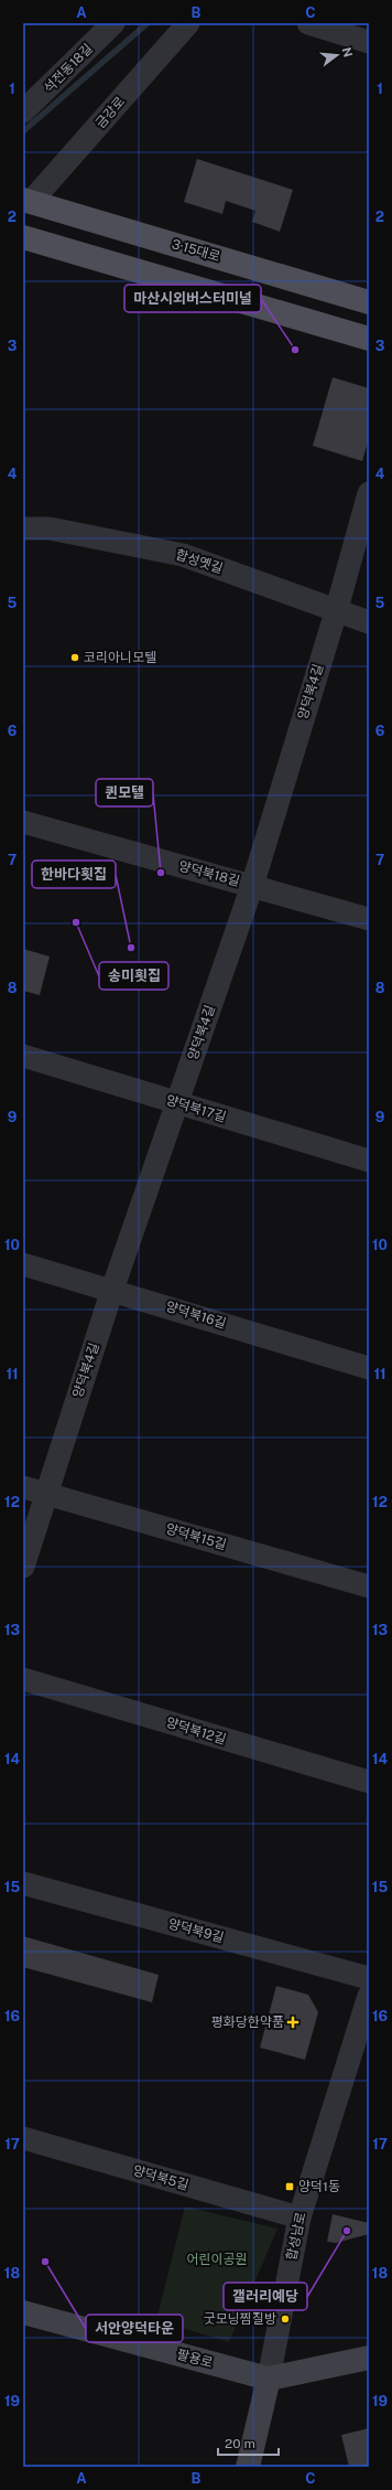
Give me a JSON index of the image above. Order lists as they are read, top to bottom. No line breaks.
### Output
{"streets":{"main road":["3·15대로","팔용로"],"street":["석전동18길","금강로","합성옛길","양덕북4길","양덕북18길","양덕북17길","양덕북16길","양덕북15길","양덕북12길","양덕북9길","양덕북5길","합성남로"]},"crossings":[["금강로","3·15대로"],["합성옛길","양덕북4길"],["양덕북4길","양덕북18길"],["양덕북4길","양덕북17길"],["양덕북4길","양덕북16길"],["양덕북4길","양덕북15길"],["양덕북5길","합성남로"],["합성남로","팔용로"]],"parks":["어린이공원"],"places":{"other":["마산시외버스터미널","코리아니모텔","퀸모텔","송미횟집","한바다횟집","갤러리예당","서안양덕타운","굿모닝찜질방"],"health":["평화당한약품"],"transit":["양덕1동"]},"scale_bar":"20 m","north":"right","grid":{"columns":["A","B","C"],"rows":["1","2","3","4","5","6","7","8","9","10","11","12","13","14","15","16","17","18","19"]}}
